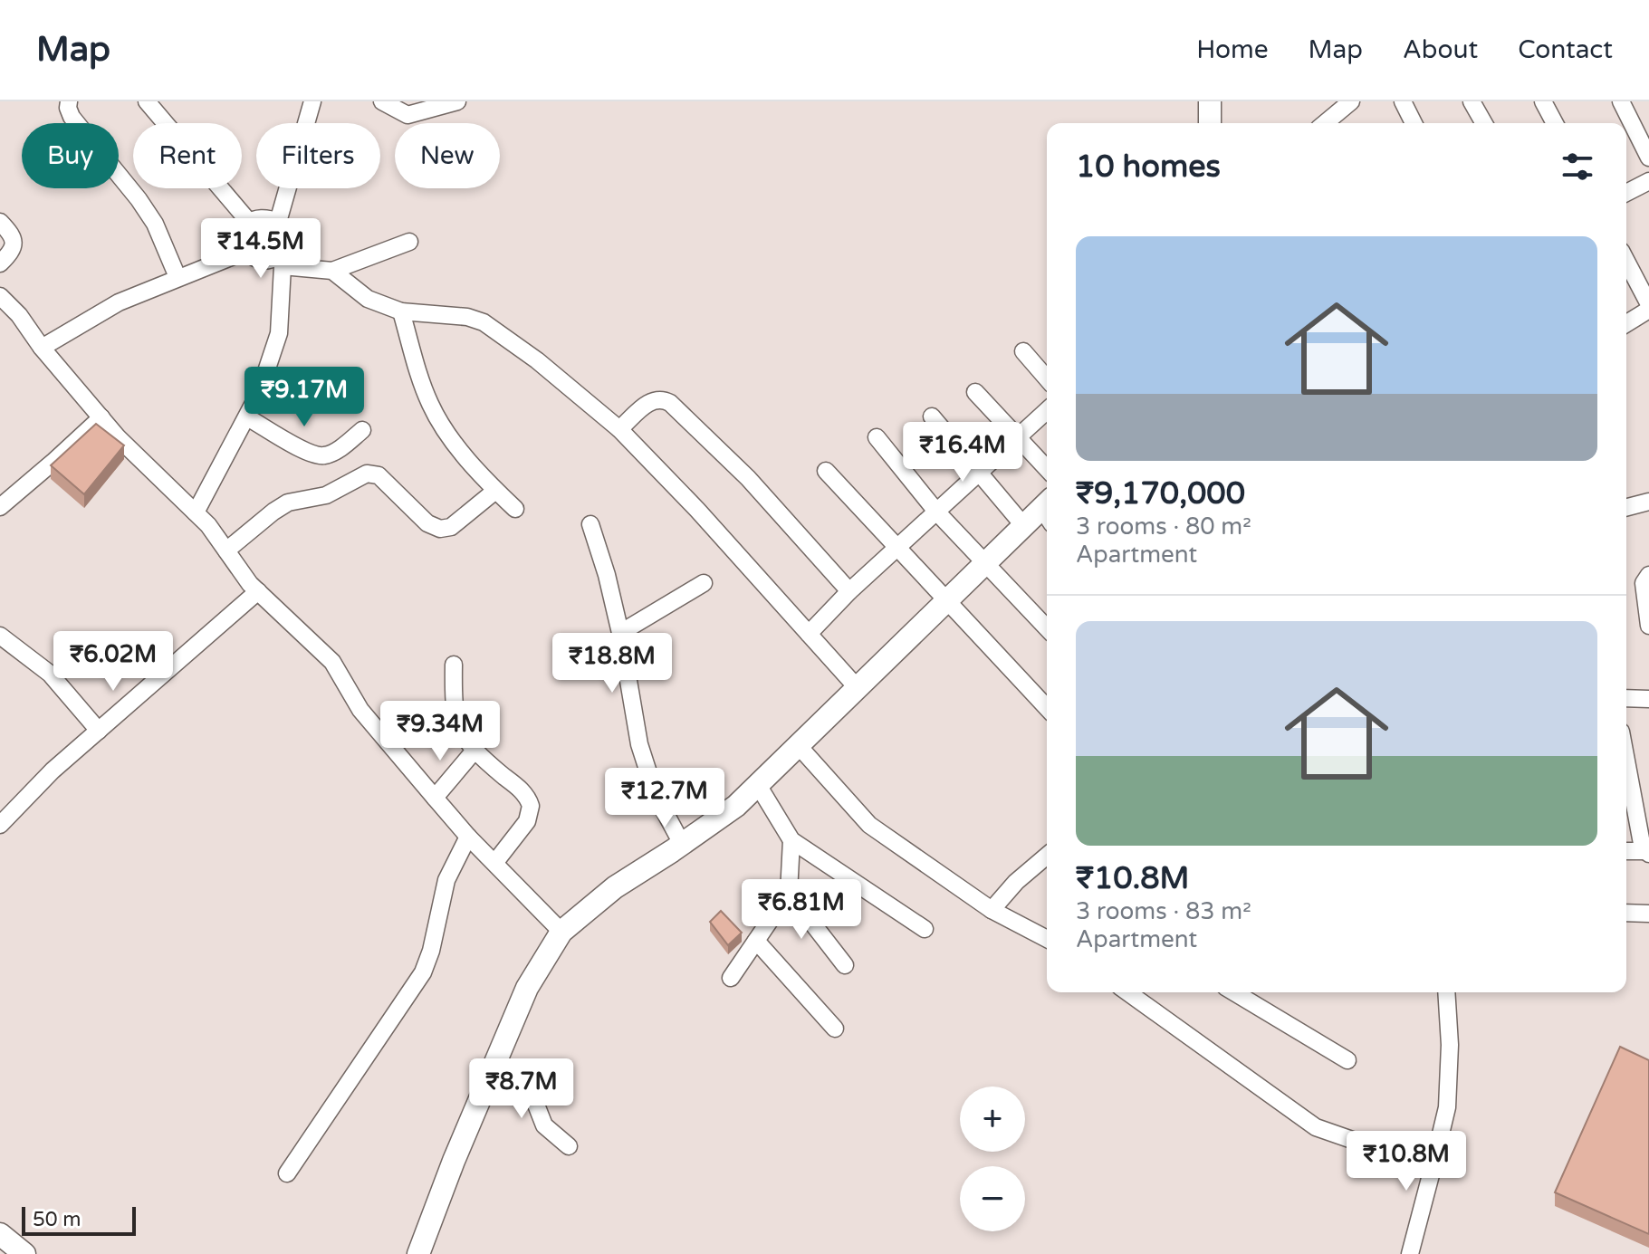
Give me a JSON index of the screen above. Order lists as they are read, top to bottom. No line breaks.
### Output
{"scale_bar":"50 m","page":{"header":"Map","nav":["Home","Map","About","Contact"],"chip":["Buy","Rent","Filters","New"],"heading":"10 homes","list":[{"name":"₹9,170,000","note":"3 rooms · 80 m² · Apartment"},{"name":"₹10.8M","note":"3 rooms · 83 m² · Apartment"}],"price":["₹14.5M","₹9.17M","₹16.4M","₹6.02M","₹18.8M","₹9.34M","₹12.7M","₹6.81M","₹8.7M","₹10.8M"],"map_buttons":["+","−"],"scale":"50 m"}}
